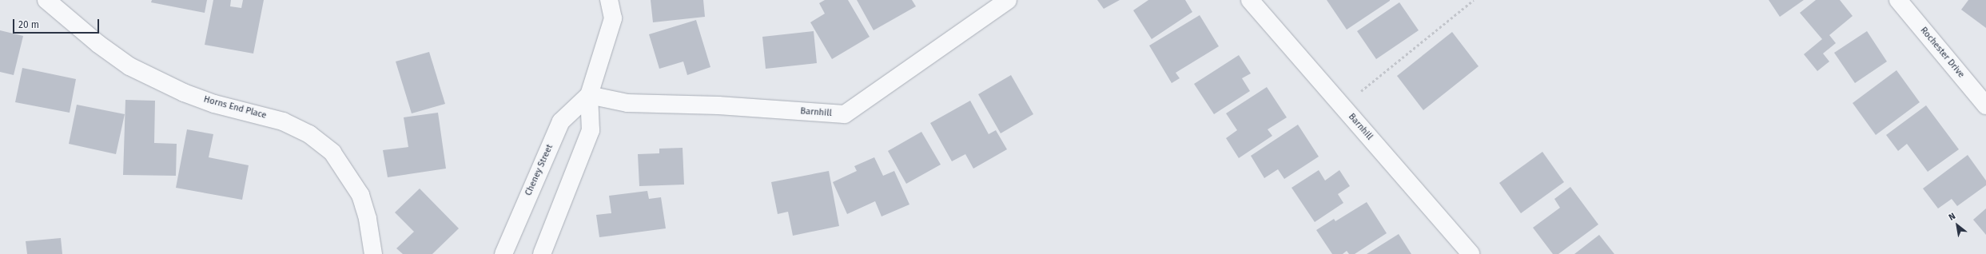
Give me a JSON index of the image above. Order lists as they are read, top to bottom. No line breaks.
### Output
{"streets":{"street":["Rochester Drive","Horns End Place","Barnhill","Cheney Street"]},"crossings":[["Barnhill","Cheney Street"]],"scale_bar":"20 m","north":"top left"}
